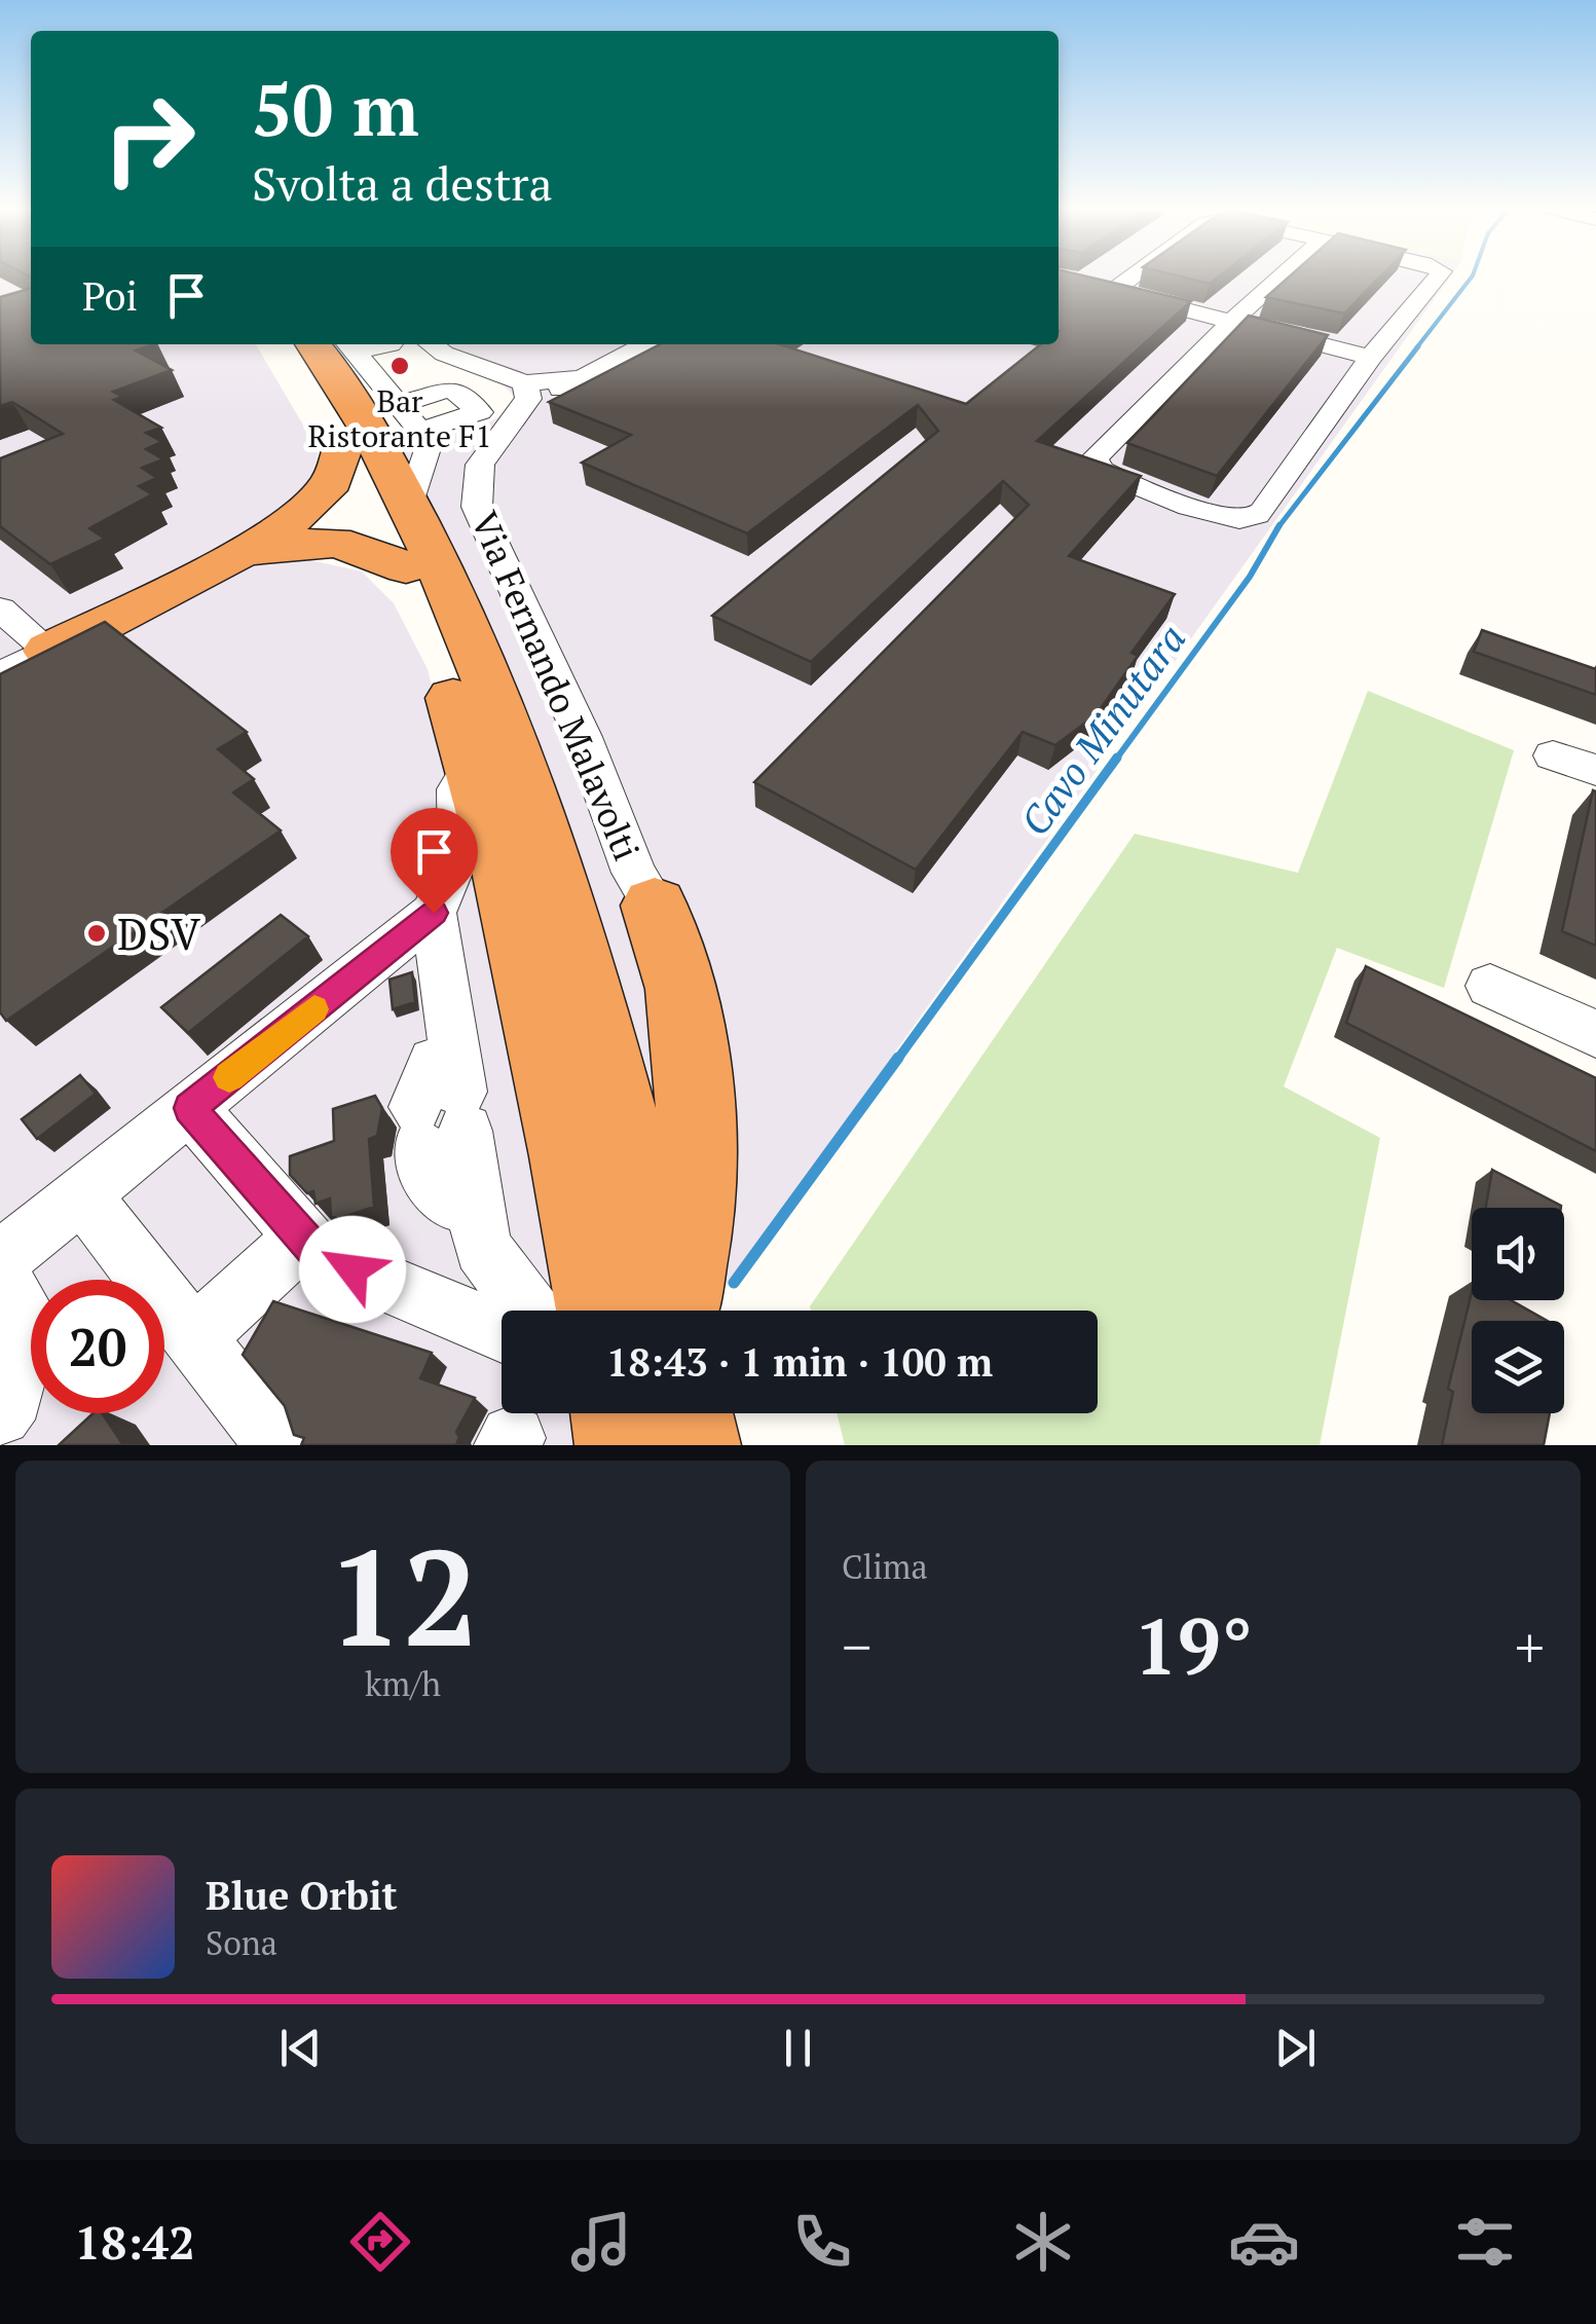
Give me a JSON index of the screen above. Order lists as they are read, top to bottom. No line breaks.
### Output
{"streets":{"street":["Via Fernando Malavolti"]},"water":["Cavo Minutara"],"places":["Bar Ristorante F1","DSV"],"page":{"turn":["50 m","Svolta a destra"],"then":"Poi","limit":"20","trip":"18:43 · 1 min · 100 m","tile":[["12","km/h"],"Clima"],"heat":["−","19°","+"],"song":["Blue Orbit","Sona"],"tabs":"18:42"}}
